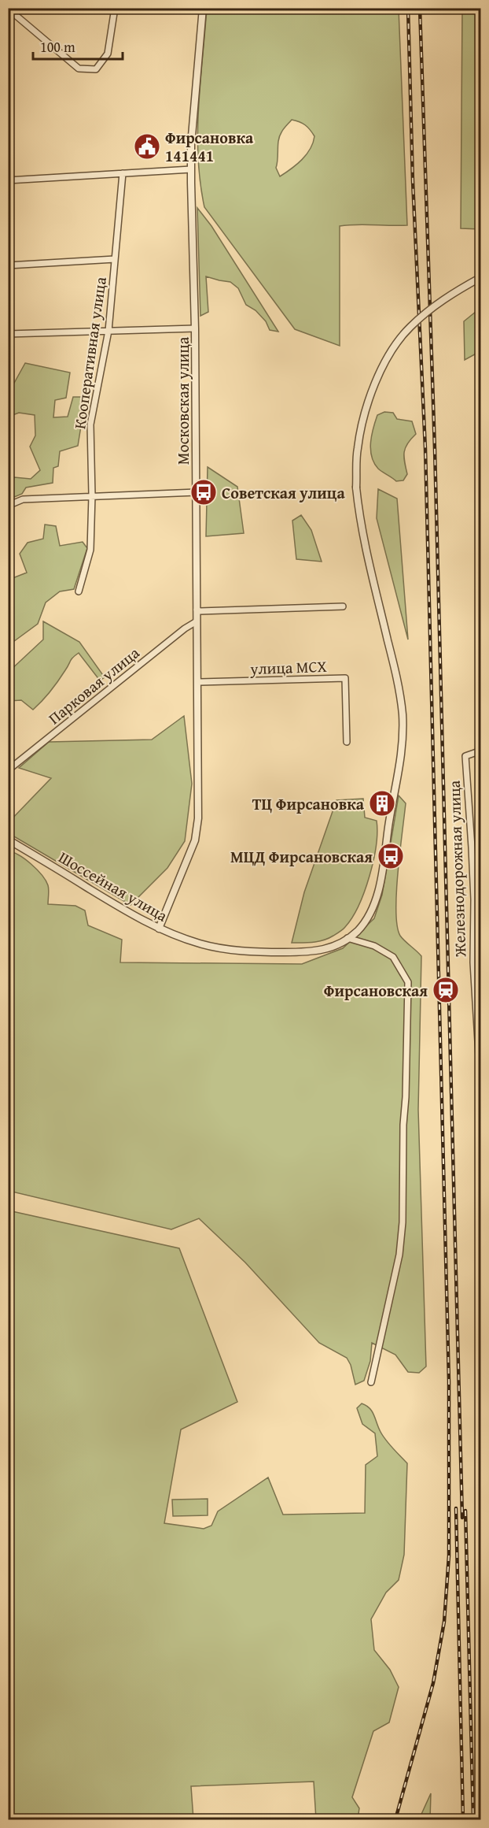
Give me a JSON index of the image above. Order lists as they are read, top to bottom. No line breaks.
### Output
{"streets":{"street":["Кооперативная улица","Московская улица","улица МСХ","Парковая улица","Железнодорожная улица","Шоссейная улица"]},"crossings":[["Московская улица","улица МСХ"],["Московская улица","Парковая улица"],["Московская улица","Шоссейная улица"]],"places":{"public building":["Фирсановка 141441"],"bus stop":["Советская улица","МЦД Фирсановская"],"building":["ТЦ Фирсановка"],"station":["Фирсановская"]},"scale_bar":"100 m"}
